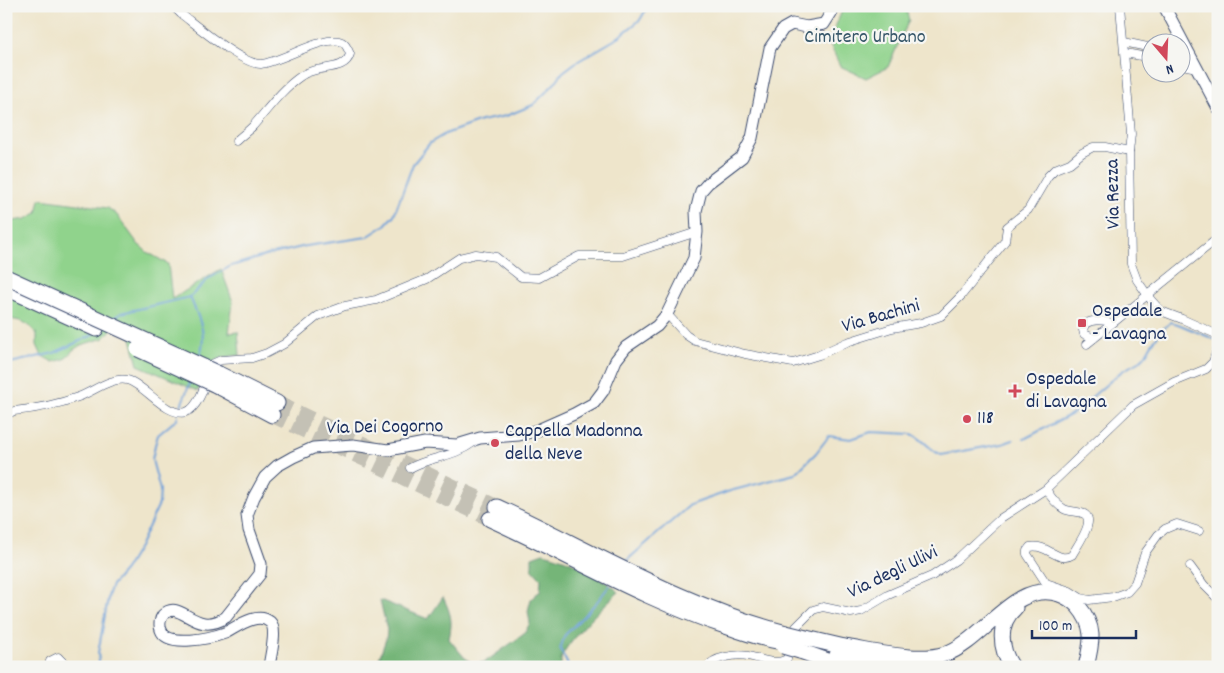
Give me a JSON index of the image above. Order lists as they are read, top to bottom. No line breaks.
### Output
{"streets":{"street":["Via Rezza","Via Bachini","Via Dei Cogorno","Via degli Ulivi"]},"crossings":[["Via Rezza","Via Bachini"],["Via Bachini","Via Dei Cogorno"]],"parks":["Cimitero Urbano"],"places":{"transit":["Ospedale - Lavagna"],"health":["Ospedale di Lavagna"],"other":["118","Cappella Madonna della Neve"]},"scale_bar":"100 m","north":"bottom"}
